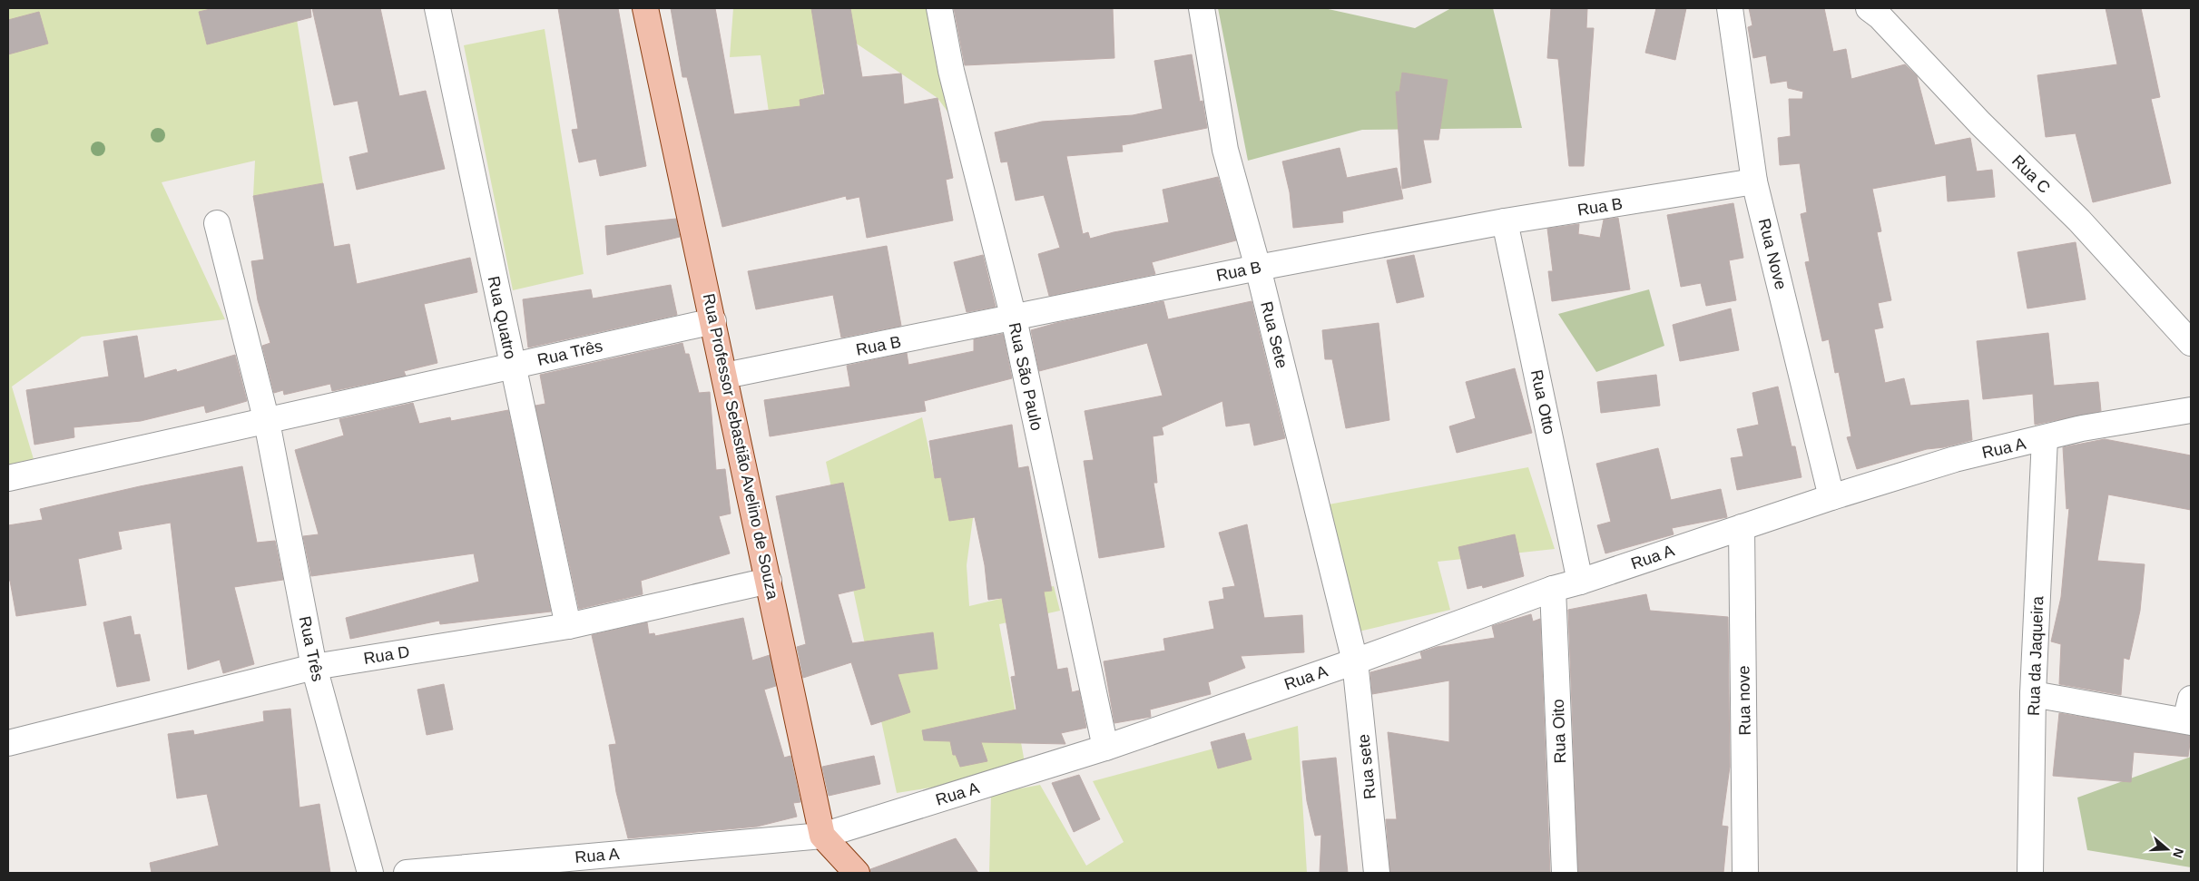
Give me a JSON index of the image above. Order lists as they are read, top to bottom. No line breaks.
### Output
{"streets":{"main road":["Rua Professor Sebastião Avelino de Souza"],"street":["Rua C","Rua B","Rua Nove","Rua Quatro","Rua Sete","Rua Três","Rua São Paulo","Rua Otto","Rua A","Rua D","Rua da Jaqueira","Rua nove","Rua Oito","Rua sete"]},"crossings":[["Rua B","Rua Nove"],["Rua B","Rua Sete"],["Rua B","Rua São Paulo"],["Rua B","Rua Otto"],["Rua B","Rua Professor Sebastião Avelino de Souza"],["Rua Nove","Rua A"],["Rua Quatro","Rua Três"],["Rua Quatro","Rua D"],["Rua Sete","Rua A"],["Rua Sete","Rua sete"],["Rua Três","Rua Professor Sebastião Avelino de Souza"],["Rua Três","Rua D"],["Rua São Paulo","Rua A"],["Rua Otto","Rua A"],["Rua Professor Sebastião Avelino de Souza","Rua A"],["Rua Professor Sebastião Avelino de Souza","Rua D"],["Rua A","Rua da Jaqueira"],["Rua A","Rua nove"],["Rua A","Rua Oito"],["Rua A","Rua sete"]],"north":"right"}
